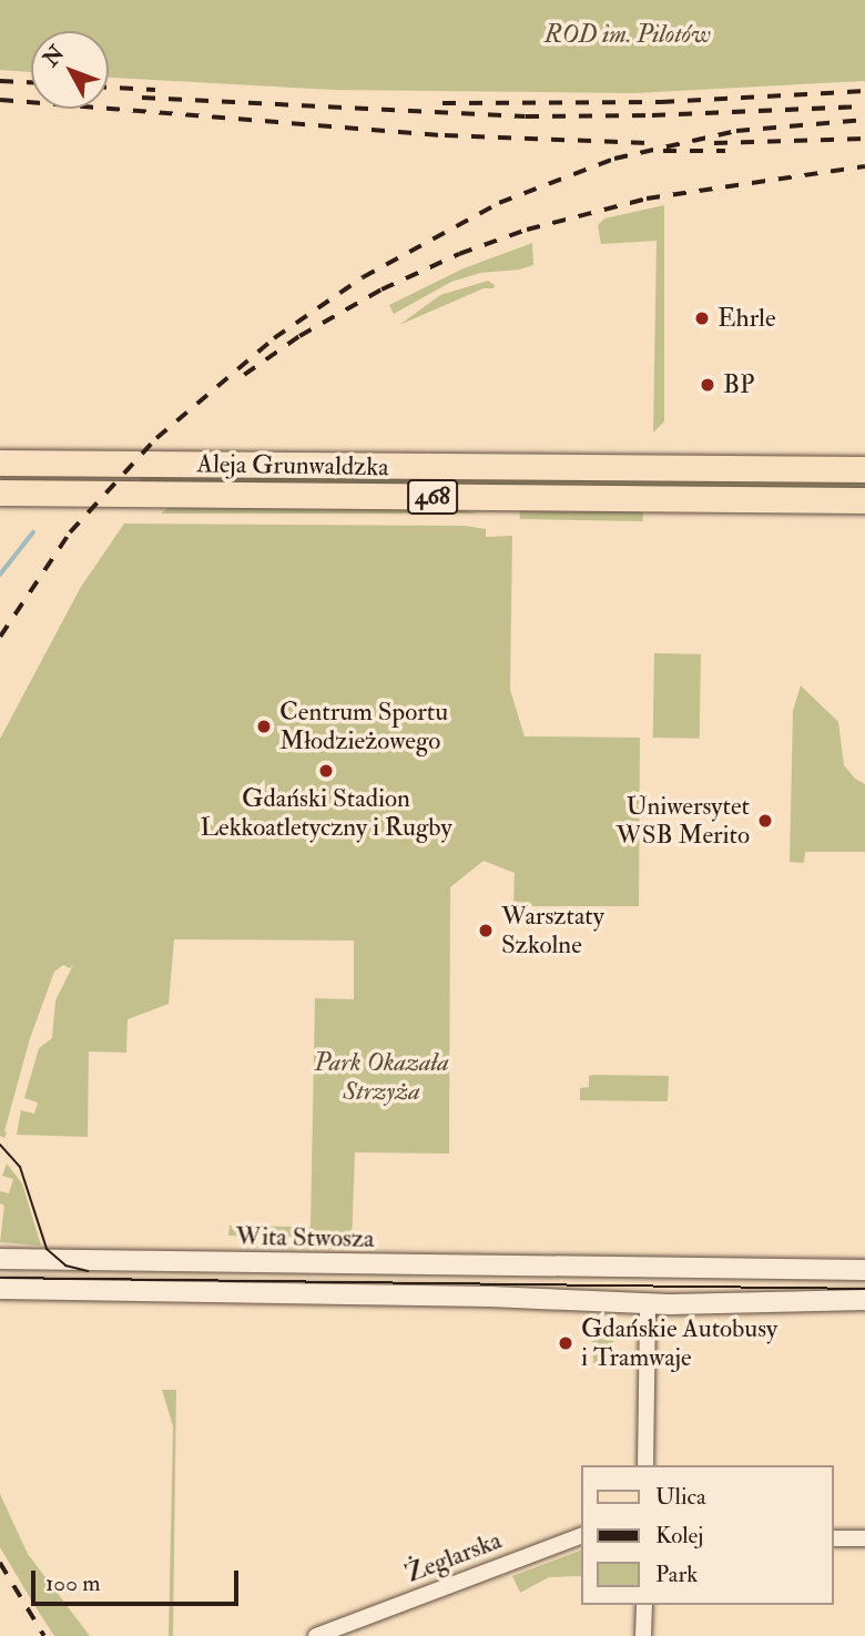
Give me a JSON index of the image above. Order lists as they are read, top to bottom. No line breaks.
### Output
{"streets":{"main road":["Aleja Grunwaldzka","468"],"street":["Wita Stwosza","Żeglarska"]},"parks":["ROD im. Pilotów","Park Okazała Strzyża"],"places":["Ehrle","BP","Centrum Sportu Młodzieżowego","Gdański Stadion Lekkoatletyczny i Rugby","Uniwersytet WSB Merito","Warsztaty Szkolne","Gdańskie Autobusy i Tramwaje"],"legend":["Ulica","Kolej","Park"],"scale_bar":"100 m","north":"top left"}
